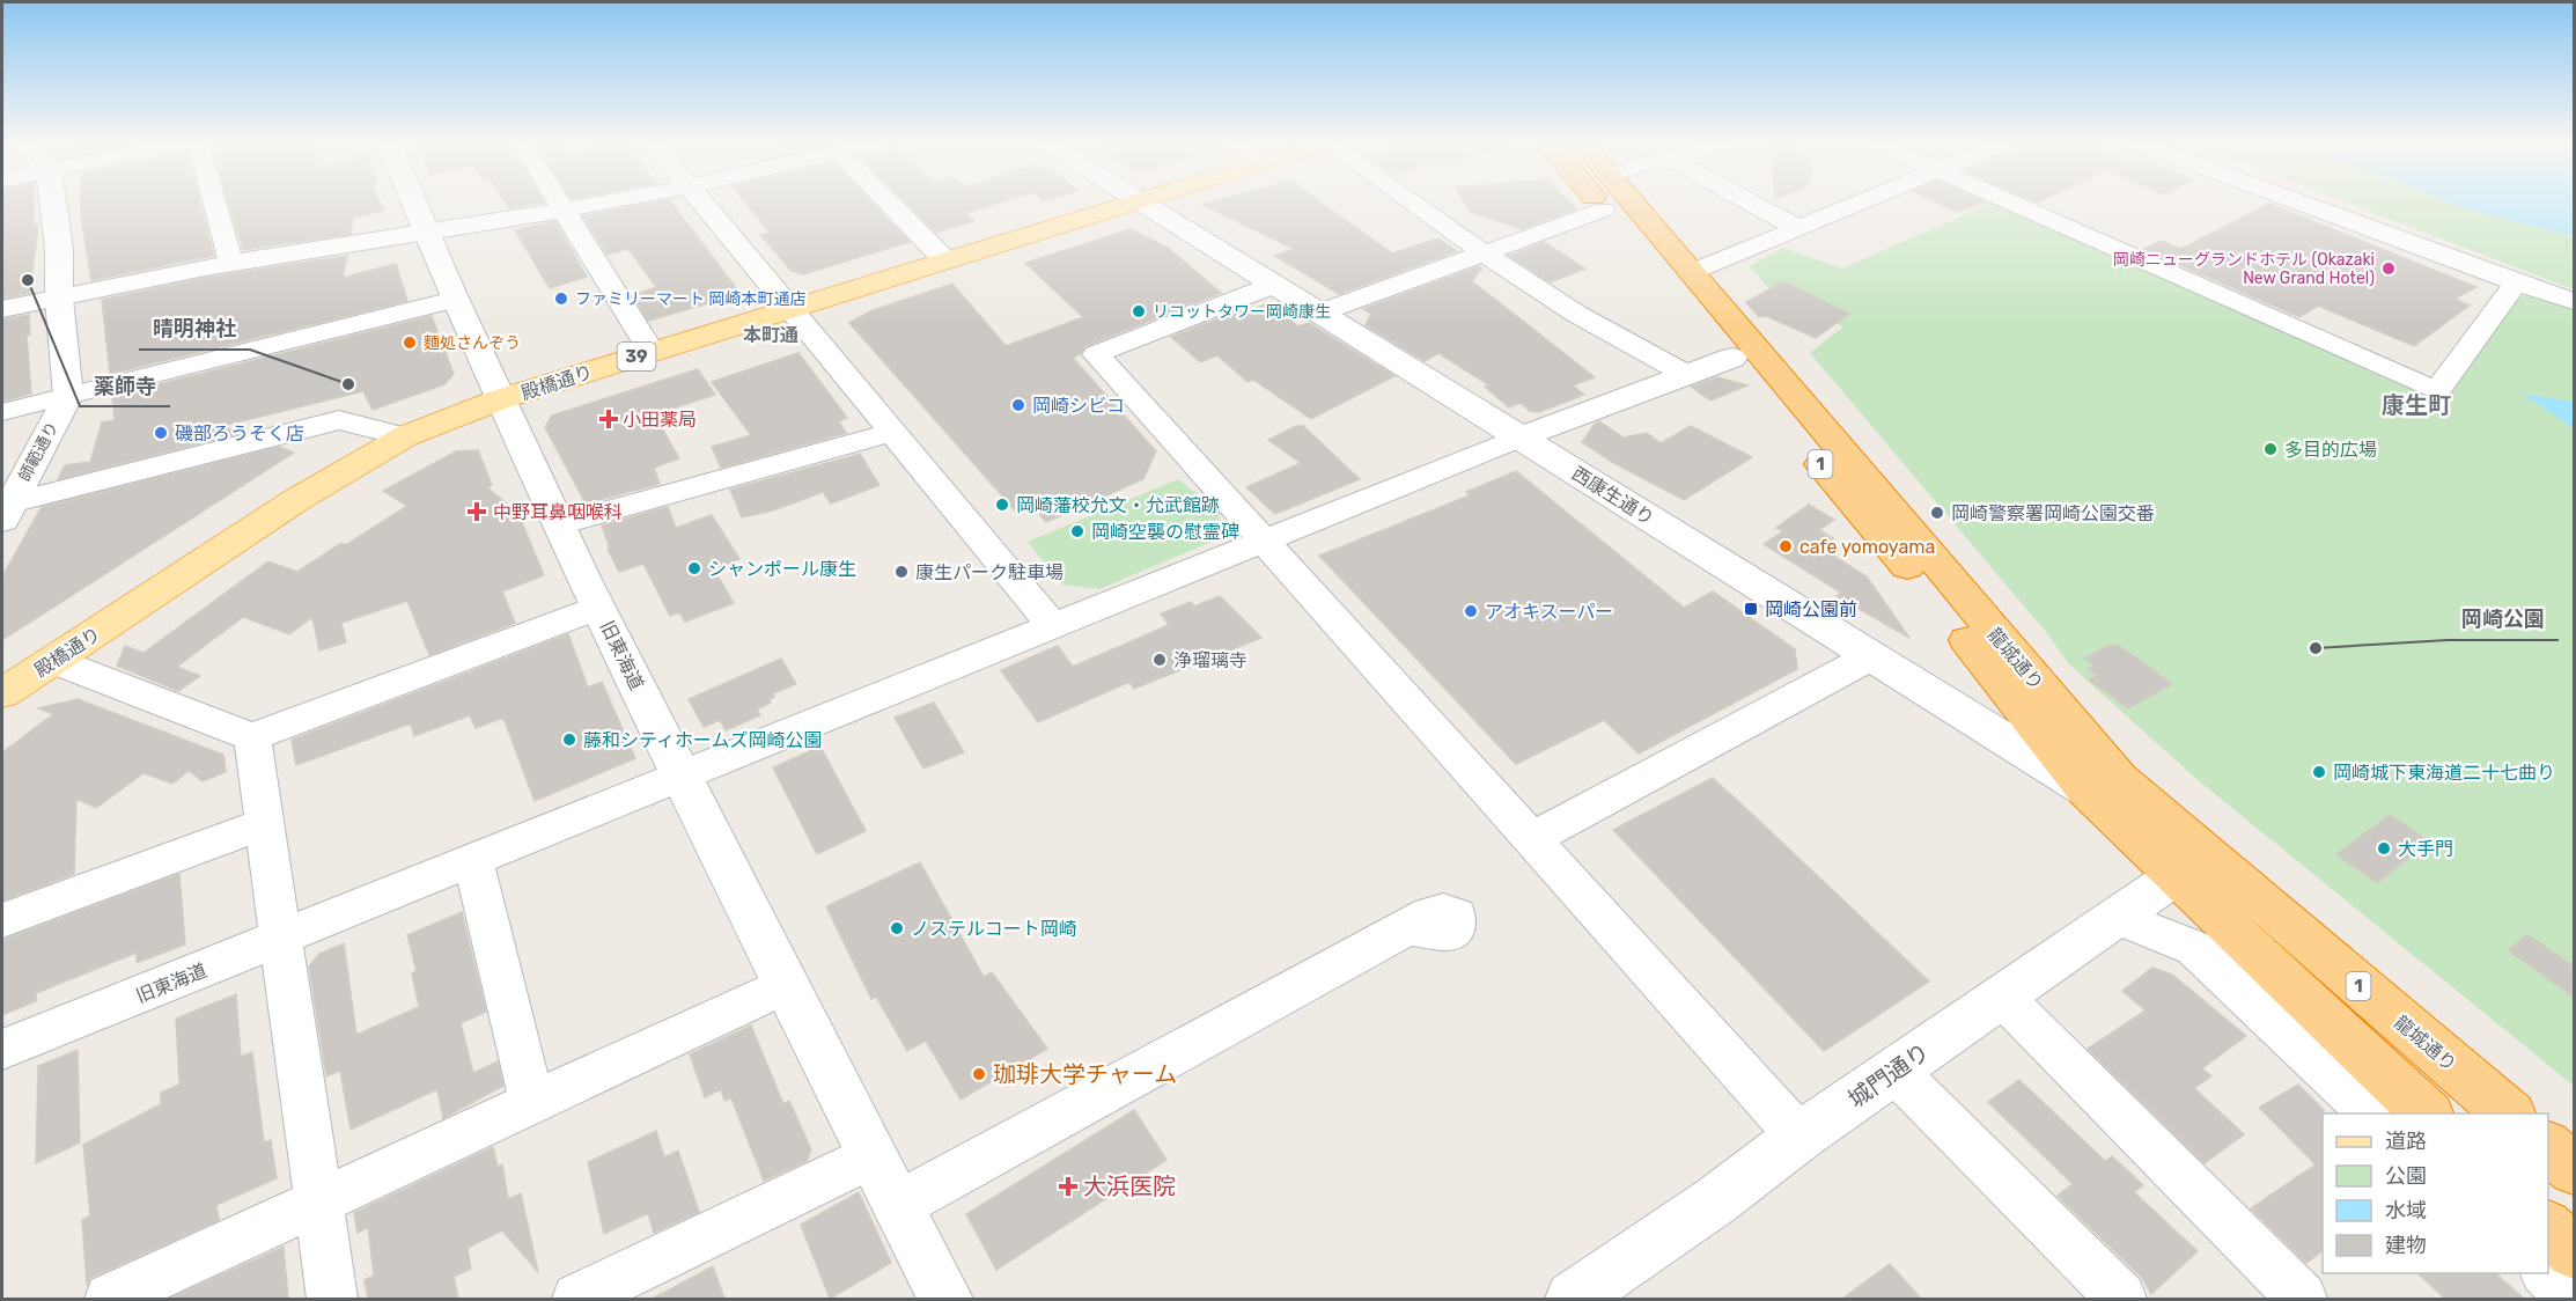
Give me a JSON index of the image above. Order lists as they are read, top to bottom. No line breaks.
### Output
{"streets":{"highway":["1","龍城通り"],"main road":["39","殿橋通り"],"street":["師範通り","西康生通り","旧東海道","城門通り"]},"crossings":[["殿橋通り","旧東海道"],["西康生通り","龍城通り"],["龍城通り","城門通り"]],"districts":["本町通","康生町"],"places":{"other":["岡崎ニューグランドホテル (Okazaki New Grand Hotel)","薬師寺","ファミリーマート 岡崎本町通店","リコットタワー岡崎康生","麵処さんぞう","晴明神社","岡崎シビコ","磯部ろうそく店","多目的広場","岡崎藩校允文・允武館跡","岡崎警察署岡崎公園交番","岡崎空襲の慰霊碑","cafe yomoyama","シャンポール康生","康生パーク駐車場","アオキスーパー","岡崎公園","浄瑠璃寺","藤和シティホームズ岡崎公園","岡崎城下東海道二十七曲り","大手門","ノステルコート岡崎","珈琲大学チャーム"],"health":["小田薬局","中野耳鼻咽喉科","大浜医院"],"transit":["岡崎公園前"]},"legend":["道路","公園","水域","建物"]}
